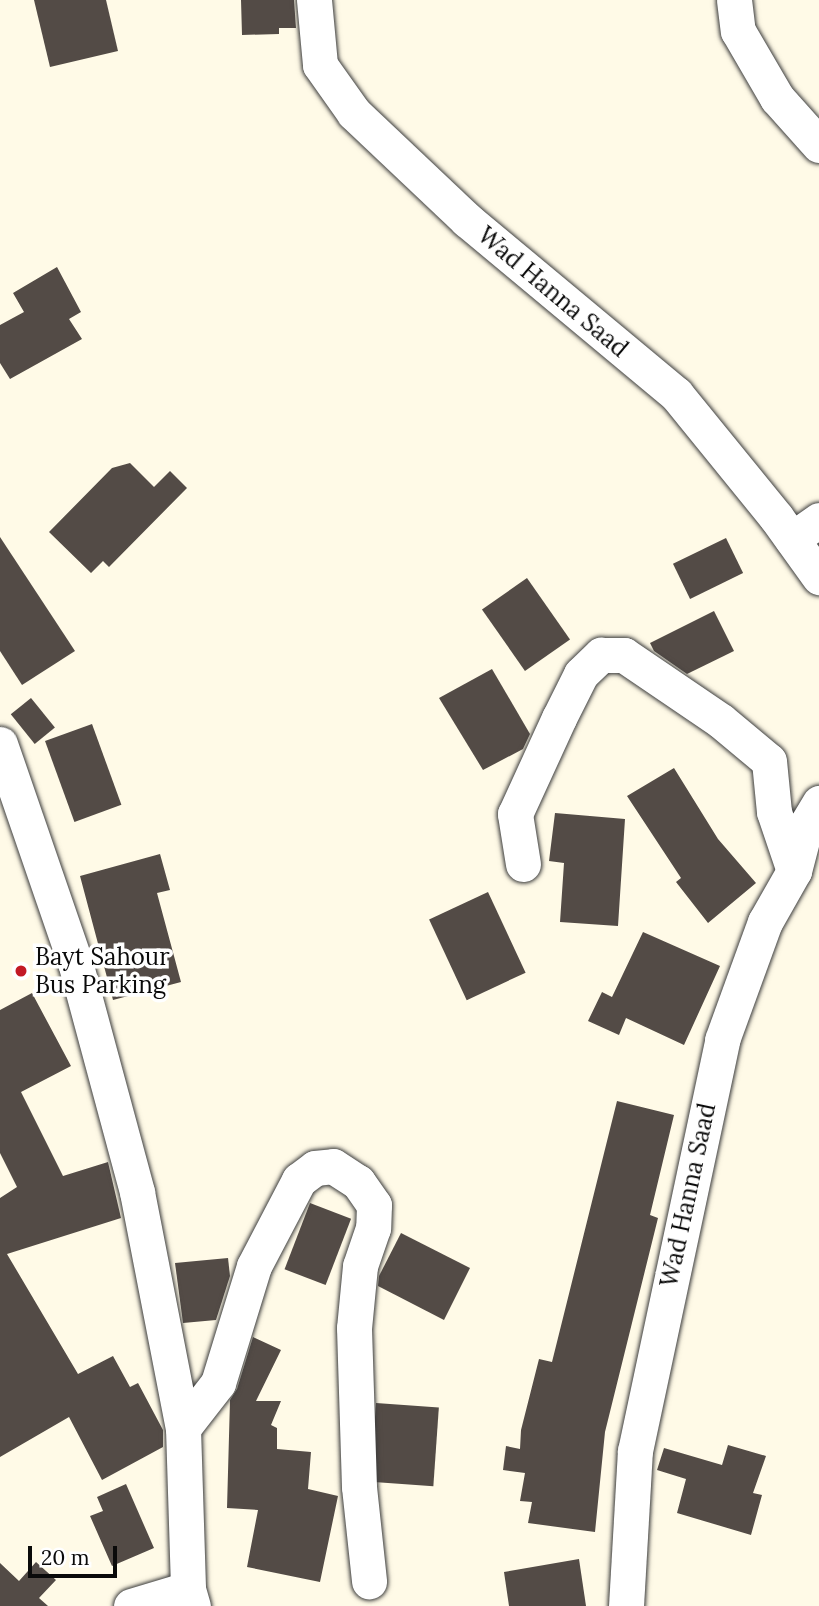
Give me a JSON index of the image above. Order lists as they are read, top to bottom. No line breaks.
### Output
{"streets":{"street":["Wad Hanna Saad"]},"places":["Bayt Sahour Bus Parking"],"scale_bar":"20 m"}
